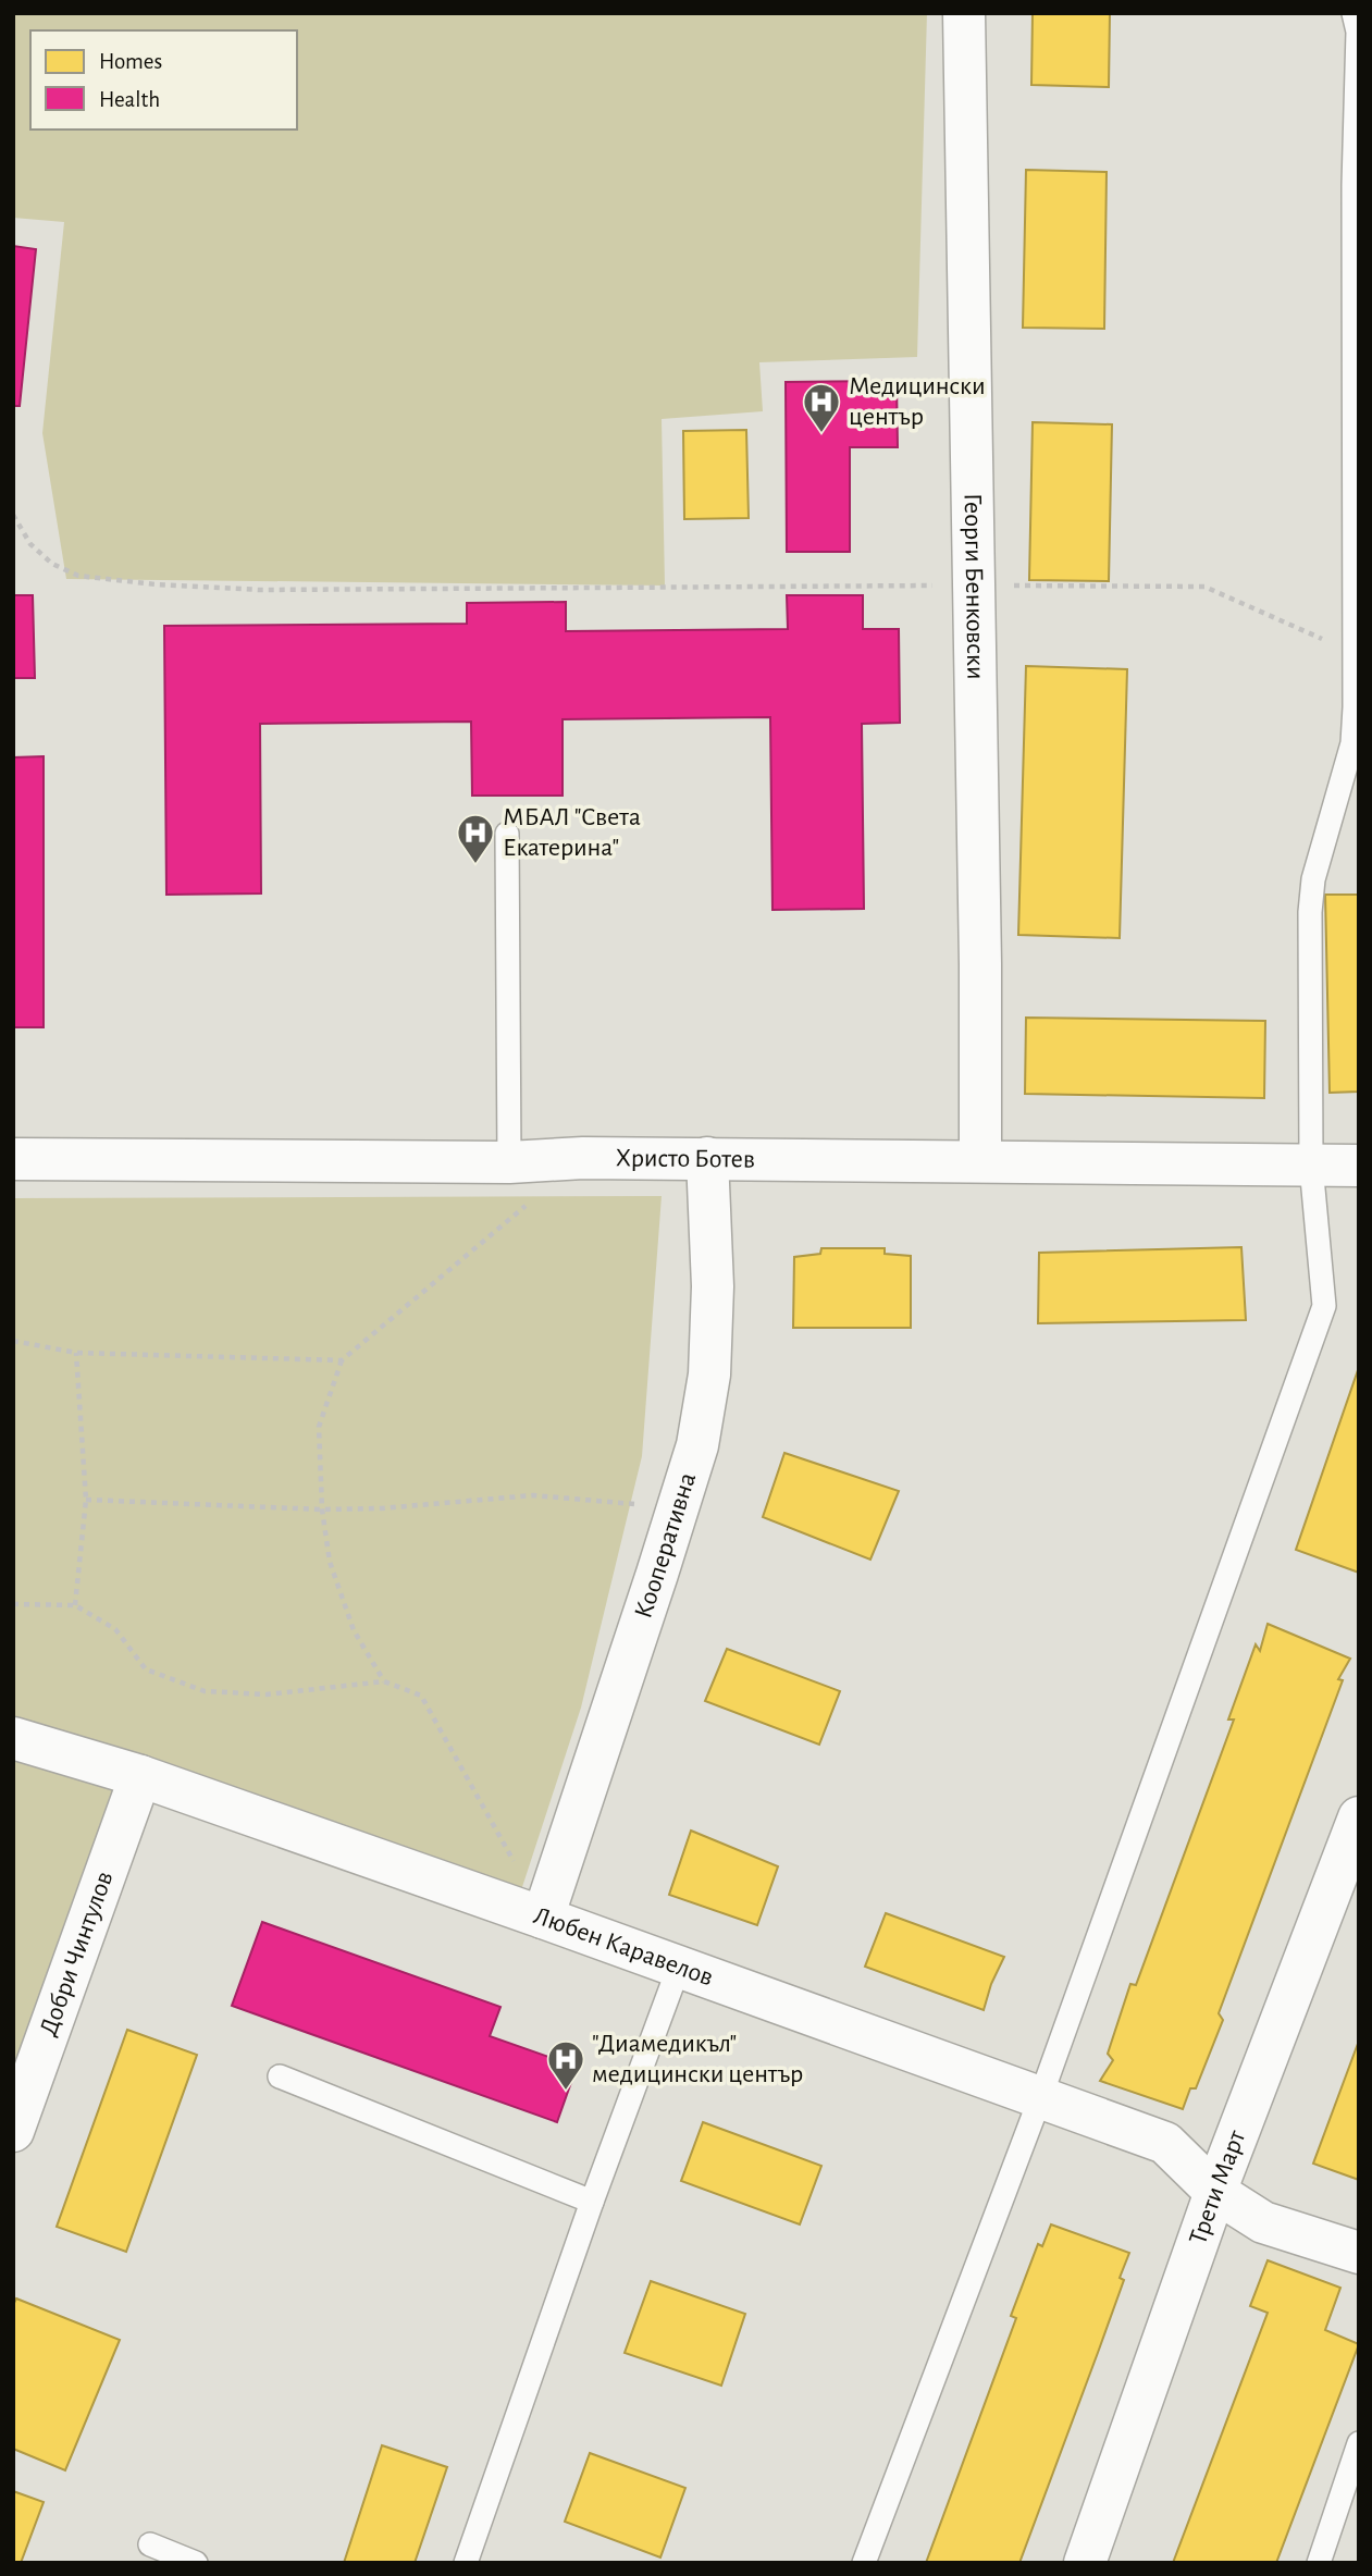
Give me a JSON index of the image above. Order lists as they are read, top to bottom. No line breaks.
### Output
{"streets":{"street":["Георги Бенковски","Христо Ботев","Кооперативна","Любен Каравелов","Добри Чинтулов","Трети Март"]},"crossings":[["Георги Бенковски","Христо Ботев"],["Христо Ботев","Кооперативна"],["Кооперативна","Любен Каравелов"],["Любен Каравелов","Добри Чинтулов"],["Любен Каравелов","Трети Март"]],"places":{"hospital":["Медицински център","МБАЛ \"Света Екатерина\"","\"Диамедикъл\" медицински център"]},"legend":["Homes","Health"]}
